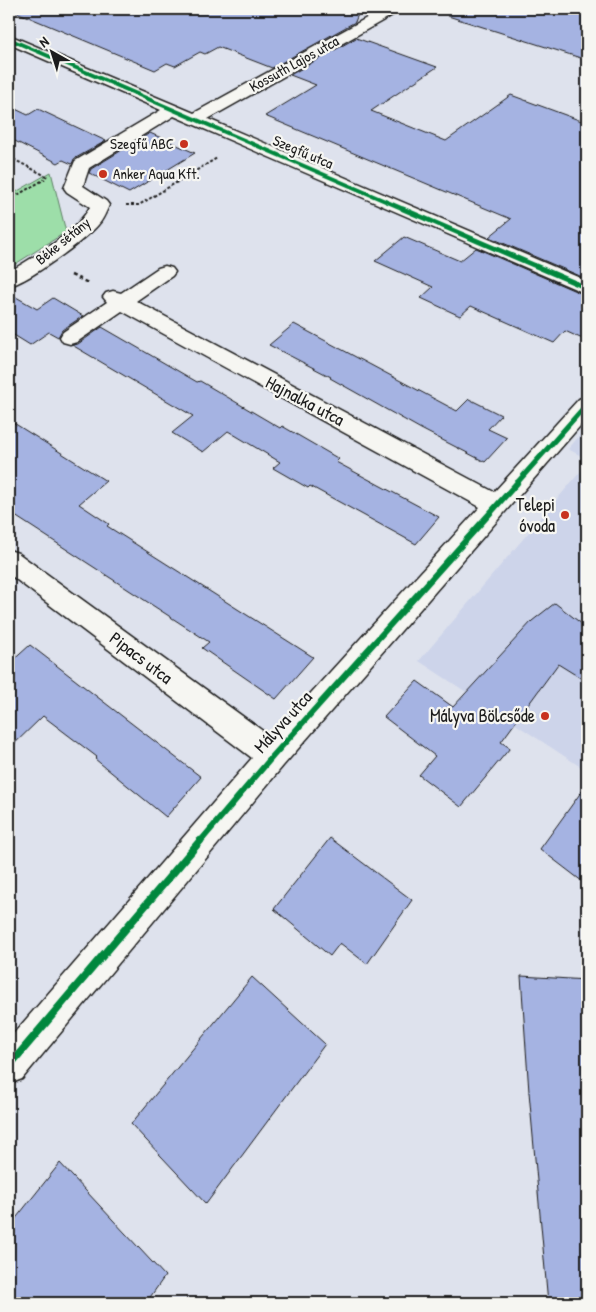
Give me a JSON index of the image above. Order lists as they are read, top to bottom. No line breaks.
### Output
{"streets":{"street":["Kossuth Lajos utca","Szegfű utca","Béke sétány","Hajnalka utca","Pipacs utca","Mályva utca"]},"crossings":[["Kossuth Lajos utca","Szegfű utca"],["Szegfű utca","Béke sétány"],["Hajnalka utca","Mályva utca"],["Pipacs utca","Mályva utca"]],"places":["Szegfű ABC","Anker Aqua Kft.","Telepi óvoda","Mályva Bölcsőde"],"north":"top left"}
